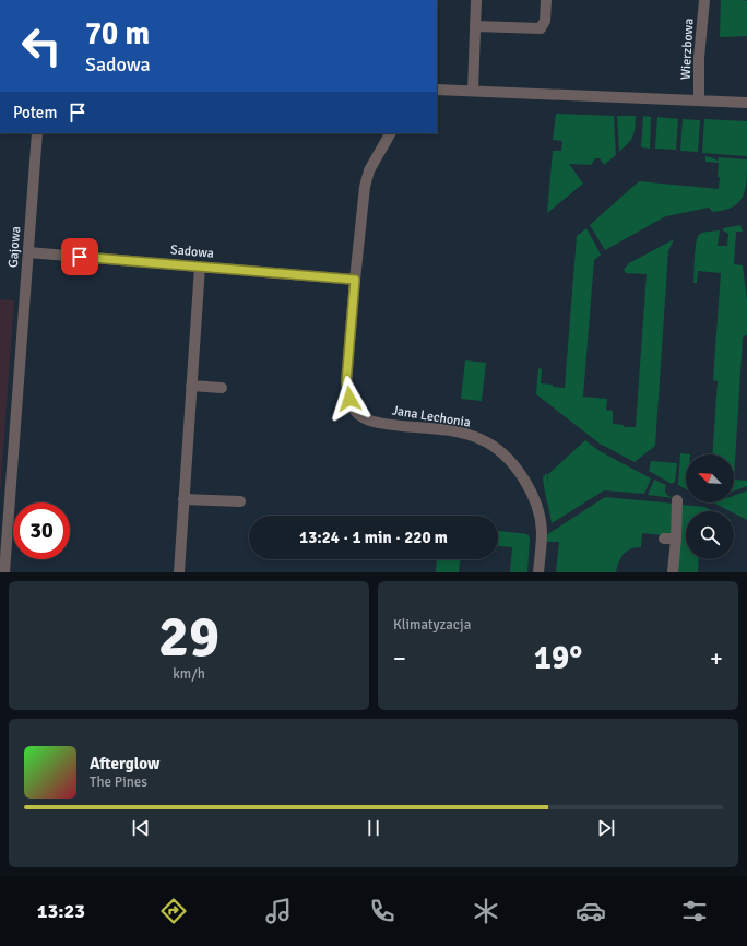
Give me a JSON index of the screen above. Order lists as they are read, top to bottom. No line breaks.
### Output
{"streets":{"street":["Wierzbowa","Gajowa","Sadowa","Jana Lechonia"]},"crossings":[["Gajowa","Sadowa"],["Sadowa","Jana Lechonia"]],"north":"top left","page":{"turn":["70 m","Sadowa"],"then":"Potem","limit":"30","trip":"13:24 · 1 min · 220 m","tile":[["29","km/h"],"Klimatyzacja"],"heat":["−","19°","+"],"song":["Afterglow","The Pines"],"tabs":"13:23"}}
